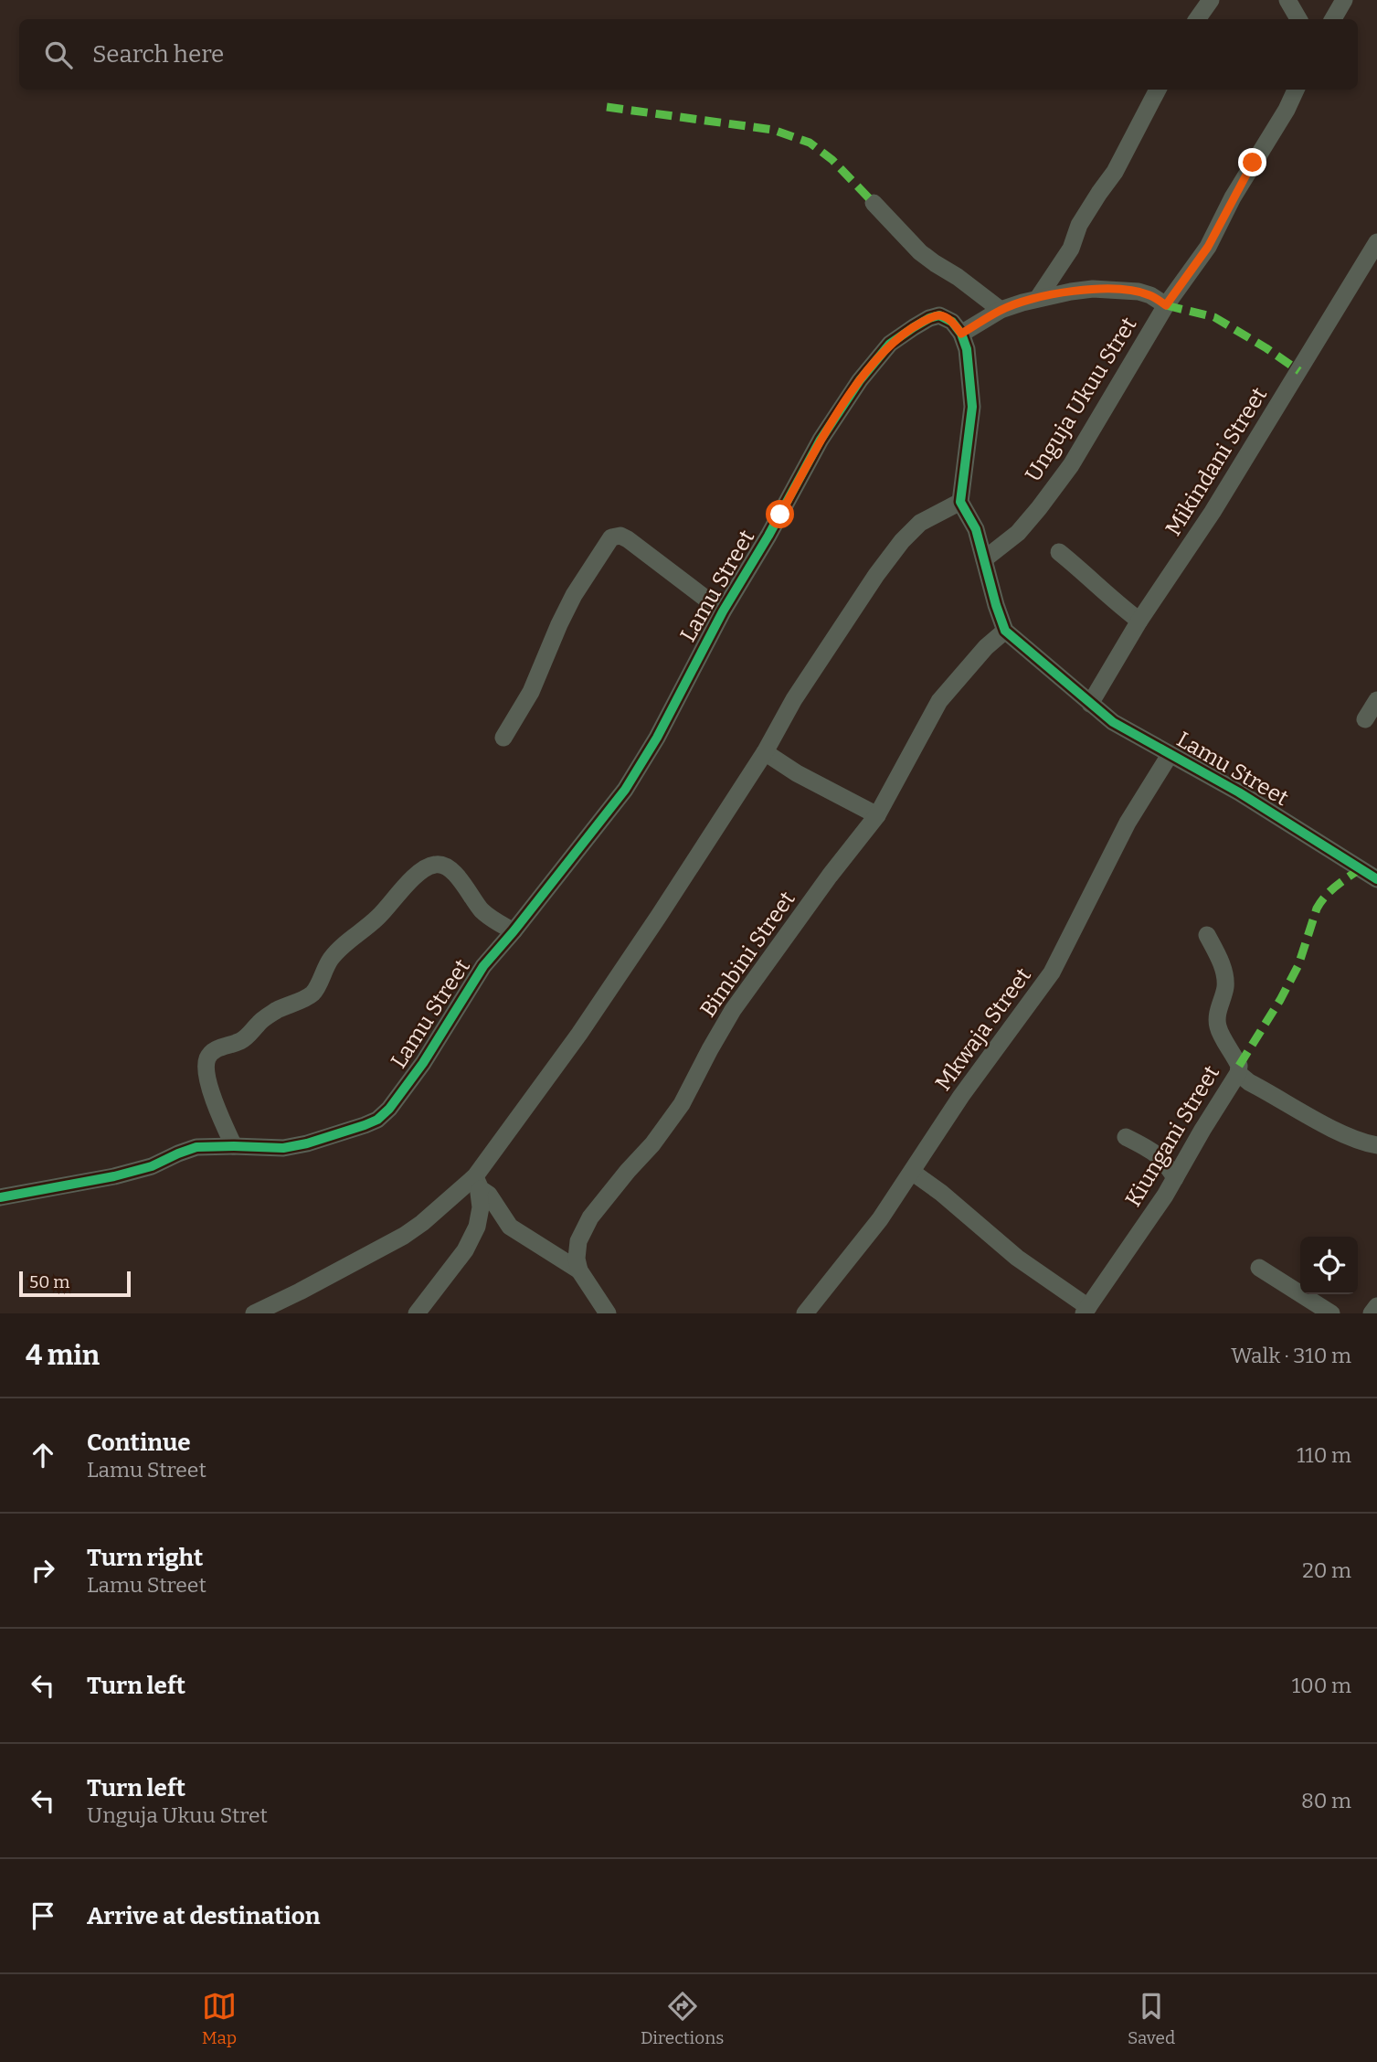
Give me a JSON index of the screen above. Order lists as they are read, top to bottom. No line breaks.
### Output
{"streets":{"street":["Unguja Ukuu Stret","Mikindani Street","Lamu Street","Bimbini Street","Mkwaja Street","Kiungani Street"]},"crossings":[["Mikindani Street","Lamu Street"],["Lamu Street","Bimbini Street"],["Lamu Street","Mkwaja Street"]],"scale_bar":"50 m","page":{"search":"Search here","scale":"50 m","heading":["4 min","Walk · 310 m"],"list":[["Continue","Lamu Street","110 m"],["Turn right","Lamu Street","20 m"],["Turn left","100 m"],["Turn left","Unguja Ukuu Stret","80 m"],"Arrive at destination"],"nav":["Map","Directions","Saved"]}}
